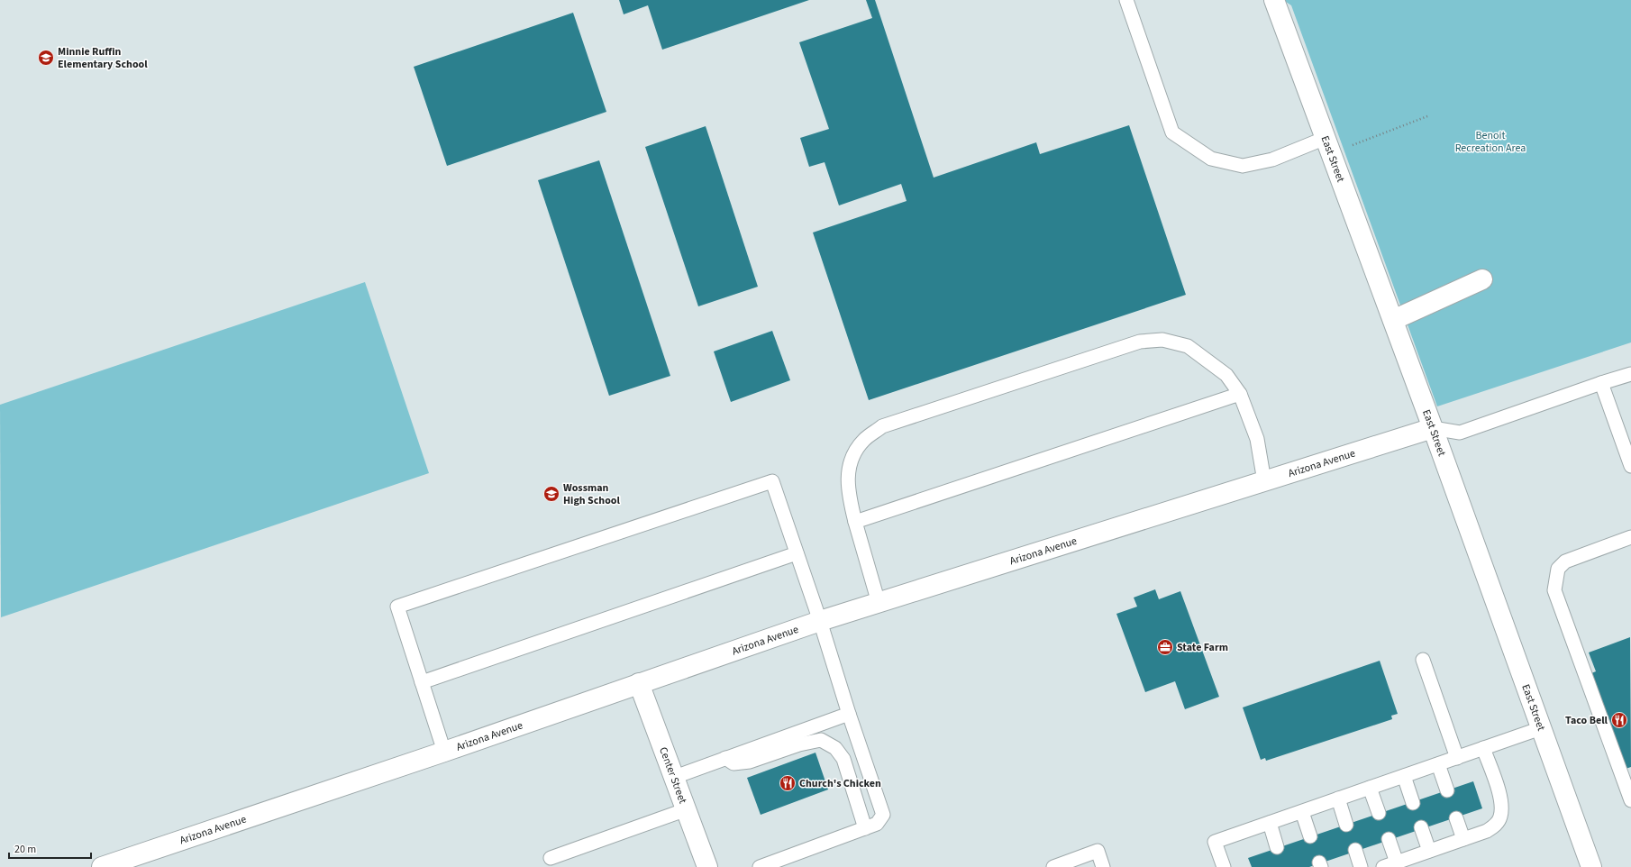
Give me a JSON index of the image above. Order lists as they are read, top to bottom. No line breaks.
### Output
{"streets":{"street":["East Street","Arizona Avenue","Center Street"]},"crossings":[["East Street","Arizona Avenue"],["Arizona Avenue","Center Street"]],"parks":["Benoit Recreation Area"],"places":{"school or university":["Minnie Ruffin Elementary School","Wossman High School"],"office":["State Farm"],"restaurant":["Taco Bell","Church's Chicken"]},"scale_bar":"20 m"}
